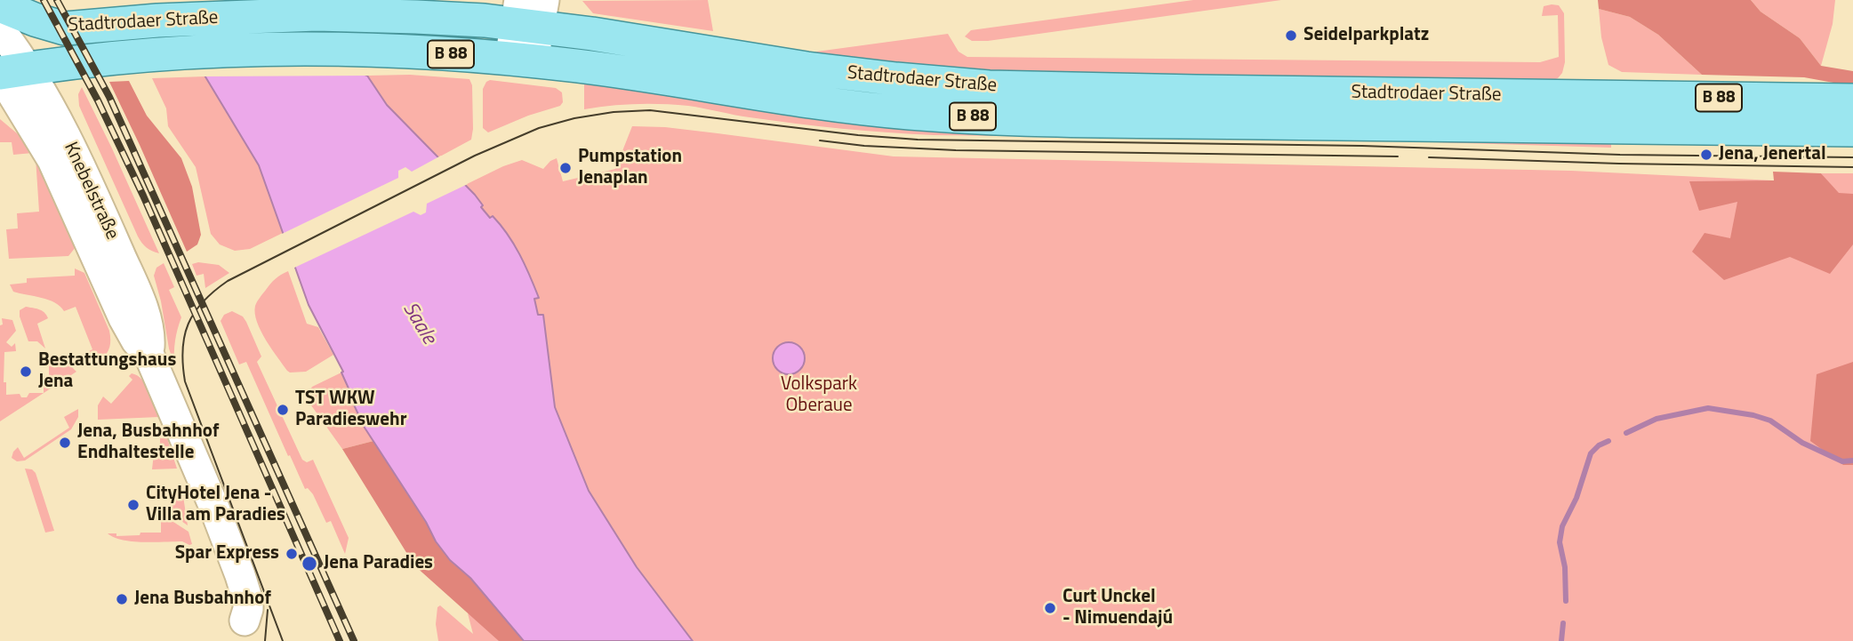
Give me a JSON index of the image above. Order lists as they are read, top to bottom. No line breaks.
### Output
{"streets":{"main road":["Stadtrodaer Straße","B 88","Knebelstraße"]},"crossings":[["Stadtrodaer Straße","Knebelstraße"]],"water":["Saale"],"parks":["Volkspark Oberaue"],"places":["Seidelparkplatz","Jena, Jenertal","Pumpstation Jenaplan","Bestattungshaus Jena","TST WKW Paradieswehr","Jena, Busbahnhof Endhaltestelle","CityHotel Jena - Villa am Paradies","Spar Express","Jena Paradies","Jena Busbahnhof","Curt Unckel - Nimuendajú"]}
